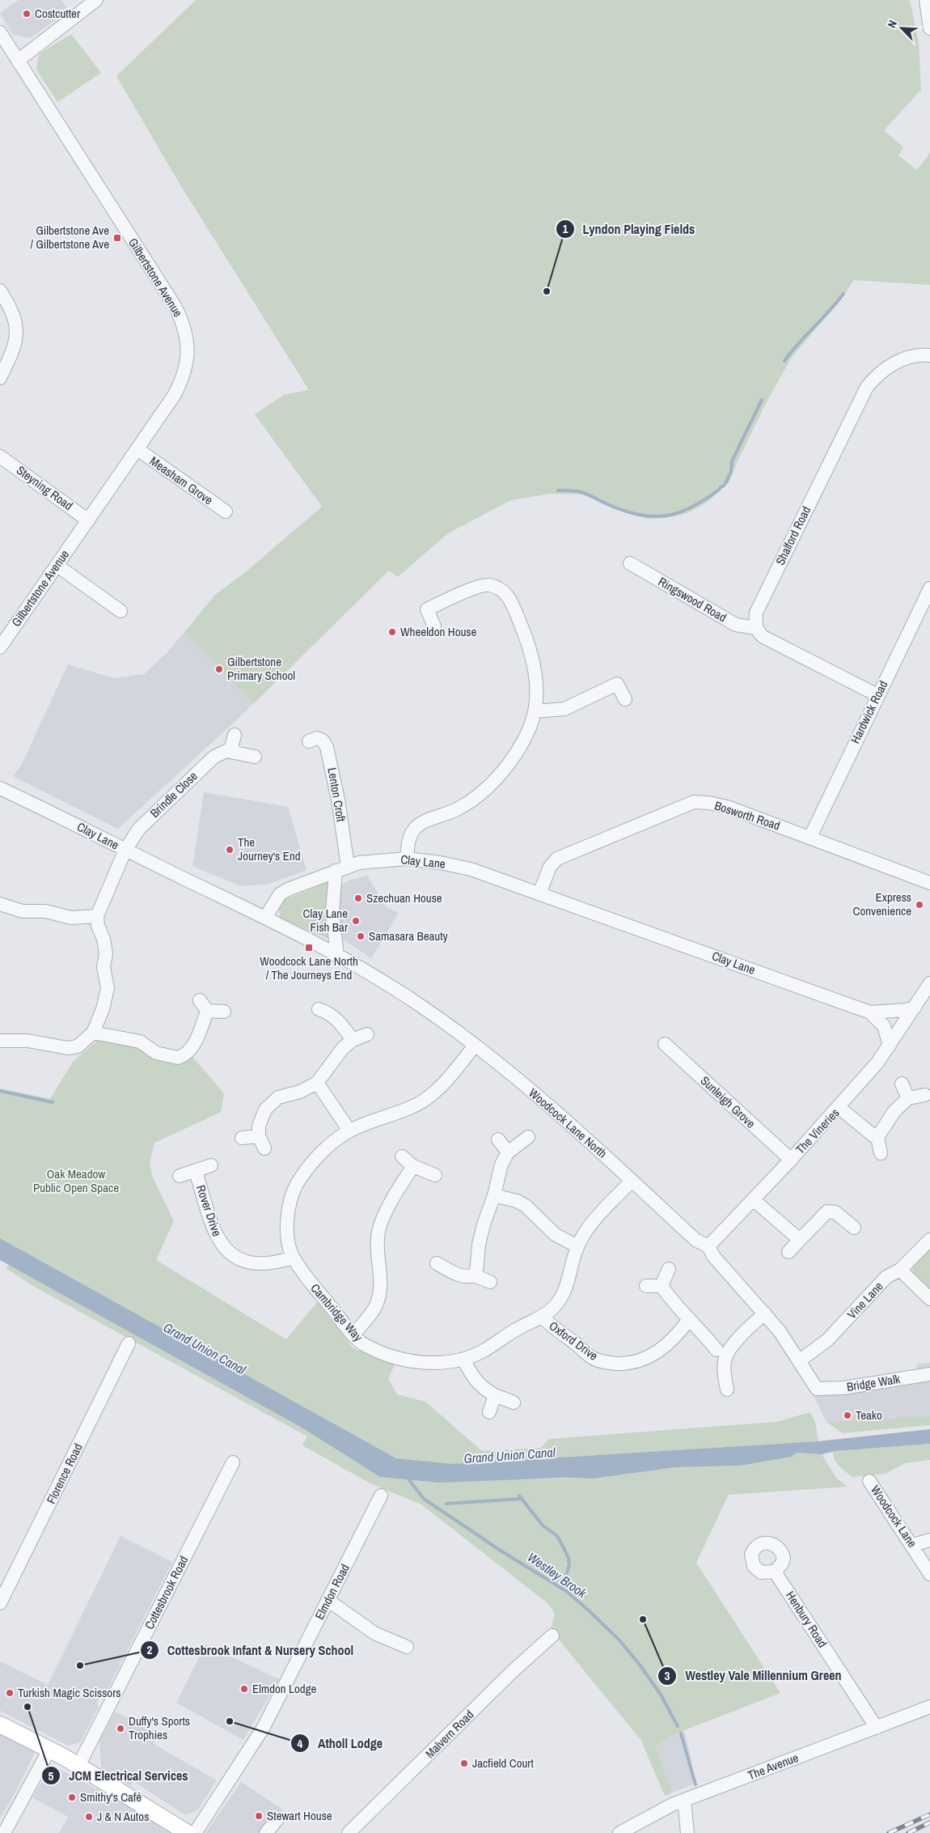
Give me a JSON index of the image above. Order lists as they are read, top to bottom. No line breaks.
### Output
{"streets":{"street":["Gilbertstone Avenue","Measham Grove","Steyning Road","Shalford Road","Ringswood Road","Hardwick Road","Brindle Close","Lenton Croft","Bosworth Road","Clay Lane","Sunleigh Grove","Woodcock Lane North","The Vineries","Rover Drive","Vine Lane","Cambridge Way","Oxford Drive","Bridge Walk","Florence Road","Woodcock Lane","Elmdon Road","Cottesbrook Road","Henbury Road","Malvern Road","The Avenue"]},"crossings":[["Gilbertstone Avenue","Measham Grove"],["Gilbertstone Avenue","Steyning Road"],["Shalford Road","Ringswood Road"],["Hardwick Road","Bosworth Road"],["Brindle Close","Clay Lane"],["Lenton Croft","Clay Lane"],["Bosworth Road","Clay Lane"],["Clay Lane","Woodcock Lane North"],["Clay Lane","The Vineries"],["Sunleigh Grove","The Vineries"],["Woodcock Lane North","The Vineries"],["Woodcock Lane North","Vine Lane"],["Woodcock Lane North","Cambridge Way"],["Woodcock Lane North","Bridge Walk"],["Rover Drive","Cambridge Way"],["Cambridge Way","Oxford Drive"],["Henbury Road","The Avenue"]],"water":["Grand Union Canal","Westley Brook"],"parks":["Oak Meadow Public Open Space"],"places":{"other":["Costcutter","Lyndon Playing Fields","Wheeldon House","Gilbertstone Primary School","The Journey's End","Szechuan House","Express Convenience","Clay Lane Fish Bar","Samasara Beauty","Teako","Westley Vale Millennium Green","Cottesbrook Infant & Nursery School","Elmdon Lodge","Turkish Magic Scissors","JCM Electrical Services","Atholl Lodge","Duffy's Sports Trophies","Jacfield Court","Smithy's Café","Stewart House","J & N Autos"],"transit":["Gilbertstone Ave / Gilbertstone Ave","Woodcock Lane North / The Journeys End"]},"north":"top left"}
